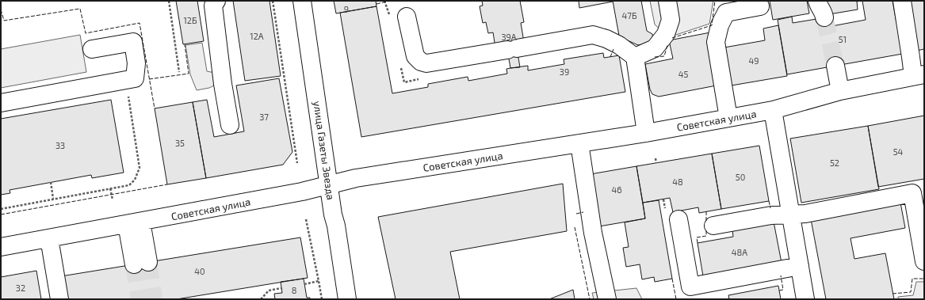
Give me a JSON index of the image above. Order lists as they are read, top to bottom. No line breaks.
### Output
{"streets":{"street":["Советская улица","улица Газеты Звезда"]},"crossings":[["Советская улица","улица Газеты Звезда"]],"house_numbers":["9","47Б","12Б","12А","39А","51","49","39","45","37","35","33","54","52","50","48","46","48А","40","32","8"]}
